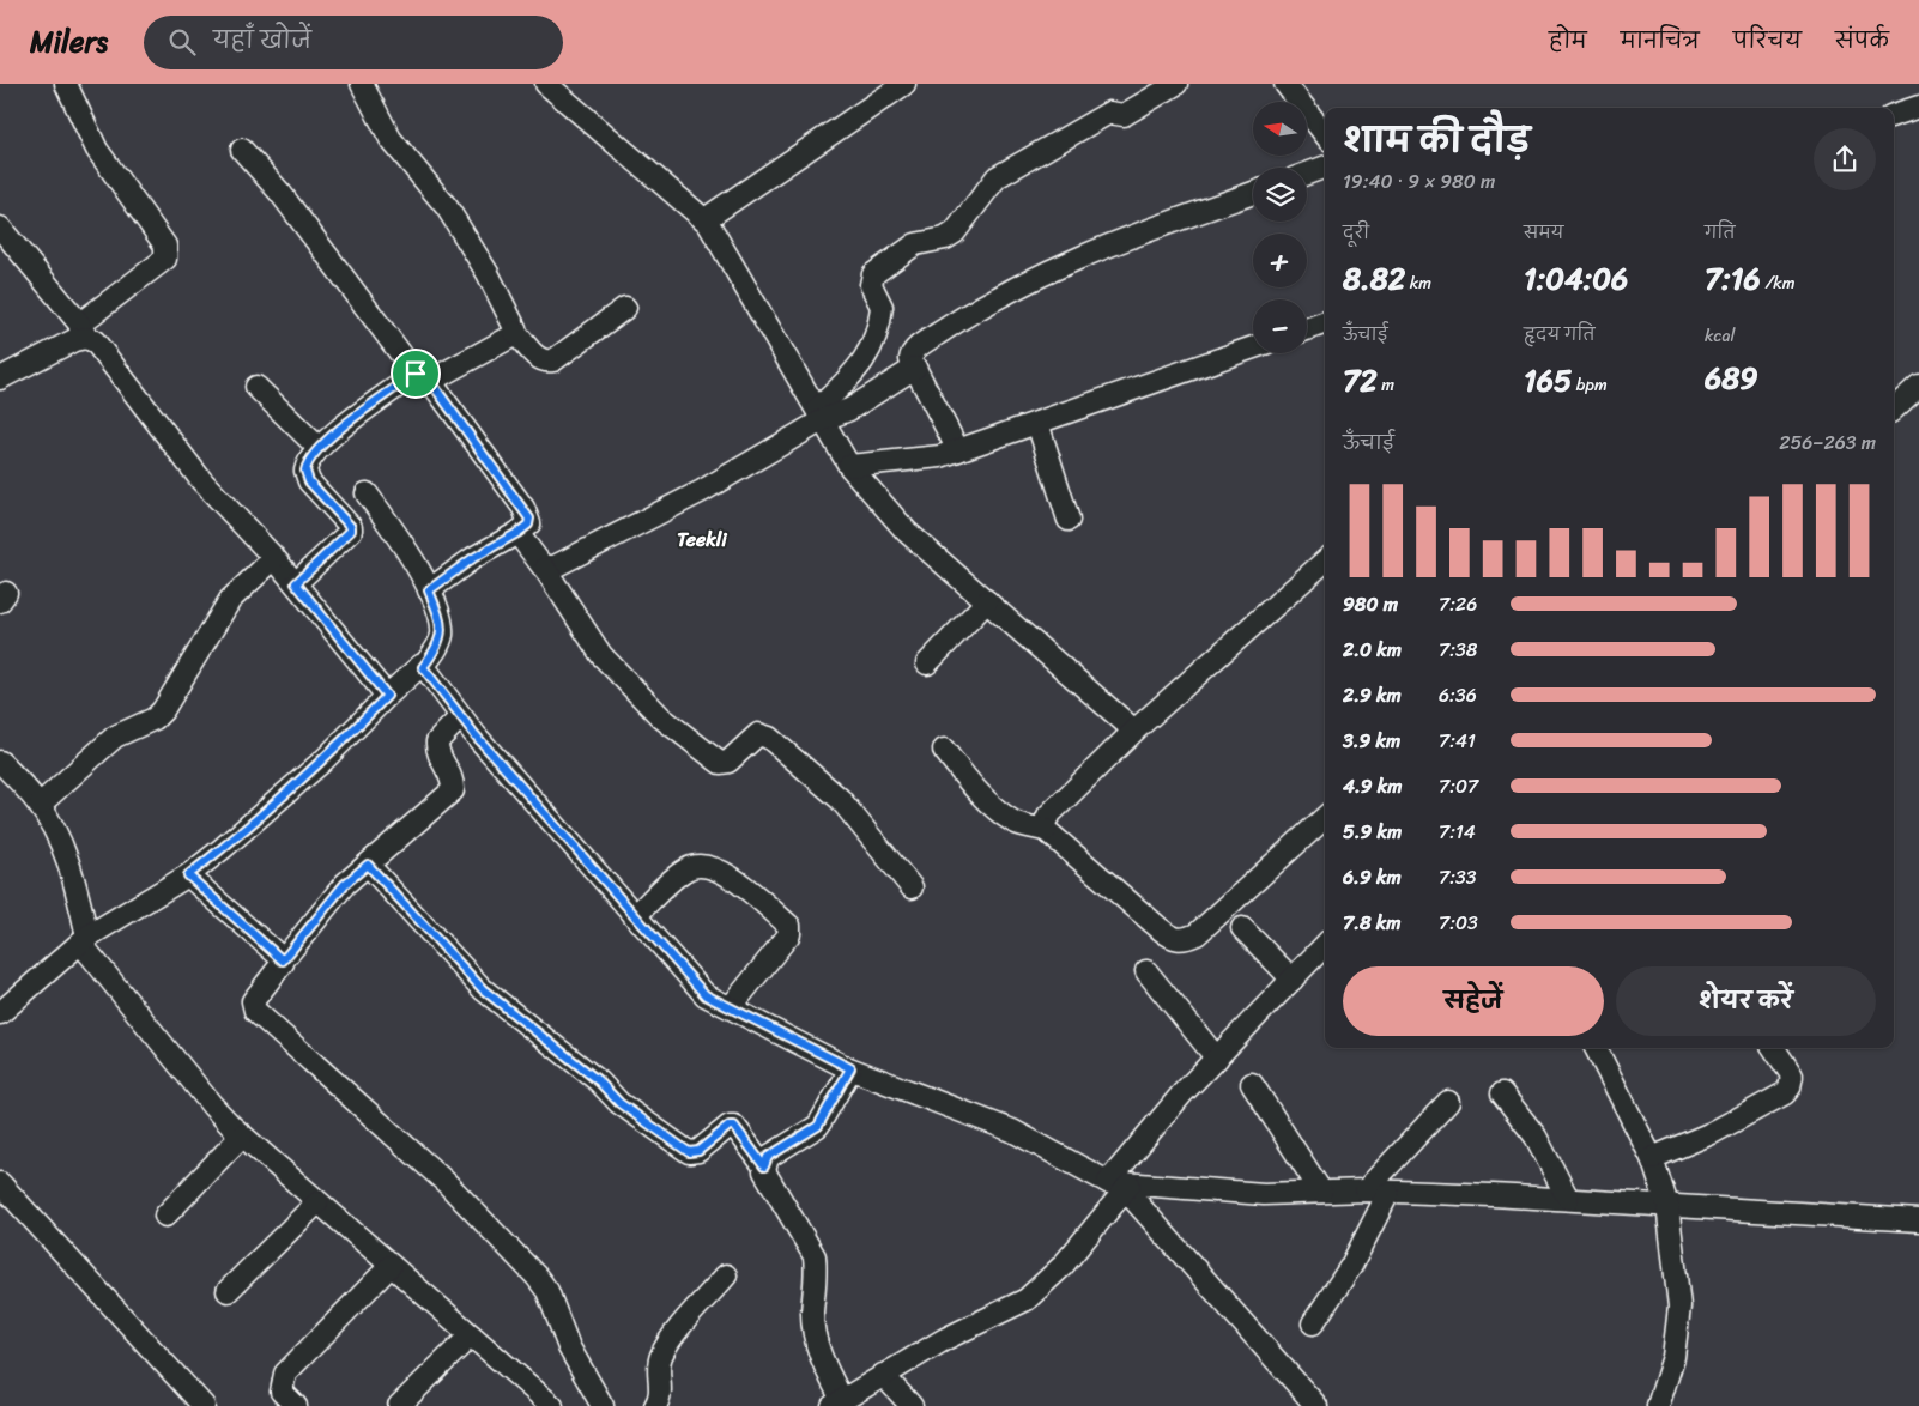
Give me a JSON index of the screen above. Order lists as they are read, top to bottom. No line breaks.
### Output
{"districts":["Teekli"],"north":"left","page":{"header":"Milers","search":"यहाँ खोजें","nav":["होम","मानचित्र","परिचय","संपर्क"],"map_buttons":["+","−"],"heading":["शाम की दौड़","19:40 · 9 × 980 m"],"stats":[["दूरी","8.82 km"],["समय","1:04:06"],["गति","7:16 /km"],["ऊँचाई","72 m"],["हृदय गति","165 bpm"],["kcal","689"]],"chart":["ऊँचाई","256–263 m"],"list":[{"name":"980 m","note":"7:26"},{"name":"2.0 km","note":"7:38"},{"name":"2.9 km","note":"6:36"},{"name":"3.9 km","note":"7:41"},{"name":"4.9 km","note":"7:07"},{"name":"5.9 km","note":"7:14"},{"name":"6.9 km","note":"7:33"},{"name":"7.8 km","note":"7:03"}],"buttons":["सहेजें","शेयर करें"]}}
